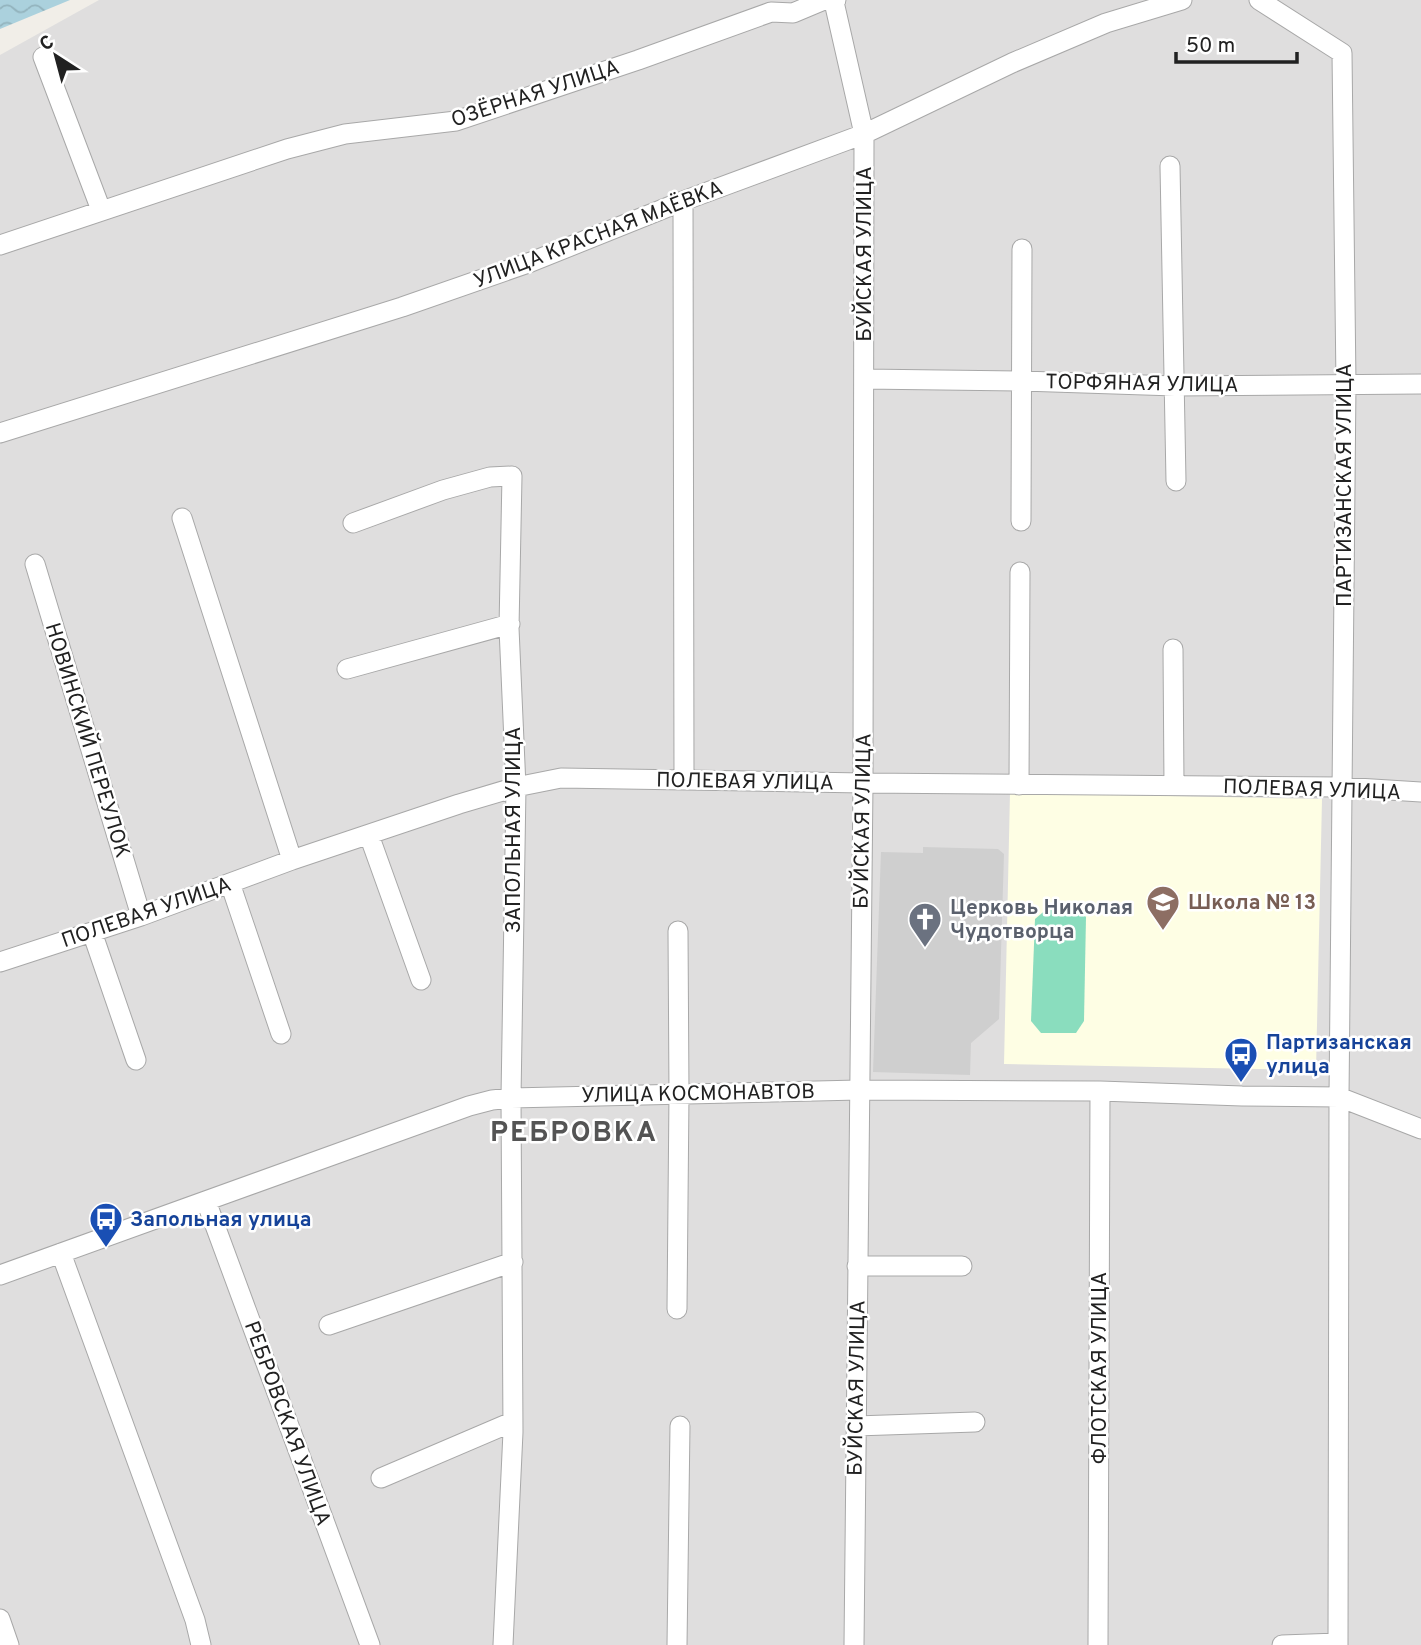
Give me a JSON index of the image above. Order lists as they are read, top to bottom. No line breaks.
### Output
{"streets":{"street":["ОЗЁРНАЯ УЛИЦА","УЛИЦА КРАСНАЯ МАЁВКА","БУЙСКАЯ УЛИЦА","ТОРФЯНАЯ УЛИЦА","ПАРТИЗАНСКАЯ УЛИЦА","НОВИНСКИЙ ПЕРЕУЛОК","ПОЛЕВАЯ УЛИЦА","ЗАПОЛЬНАЯ УЛИЦА","УЛИЦА КОСМОНАВТОВ","ФЛОТСКАЯ УЛИЦА","РЕБРОВСКАЯ УЛИЦА"]},"crossings":[["УЛИЦА КРАСНАЯ МАЁВКА","БУЙСКАЯ УЛИЦА"],["БУЙСКАЯ УЛИЦА","ТОРФЯНАЯ УЛИЦА"],["БУЙСКАЯ УЛИЦА","ПОЛЕВАЯ УЛИЦА"],["БУЙСКАЯ УЛИЦА","УЛИЦА КОСМОНАВТОВ"],["ТОРФЯНАЯ УЛИЦА","ПАРТИЗАНСКАЯ УЛИЦА"],["ПАРТИЗАНСКАЯ УЛИЦА","ПОЛЕВАЯ УЛИЦА"],["ПАРТИЗАНСКАЯ УЛИЦА","УЛИЦА КОСМОНАВТОВ"],["НОВИНСКИЙ ПЕРЕУЛОК","ПОЛЕВАЯ УЛИЦА"],["ПОЛЕВАЯ УЛИЦА","ЗАПОЛЬНАЯ УЛИЦА"],["ЗАПОЛЬНАЯ УЛИЦА","УЛИЦА КОСМОНАВТОВ"],["УЛИЦА КОСМОНАВТОВ","ФЛОТСКАЯ УЛИЦА"],["УЛИЦА КОСМОНАВТОВ","РЕБРОВСКАЯ УЛИЦА"]],"districts":["РЕБРОВКА"],"places":{"school or university":["Школа № 13"],"church":["Церковь Николая Чудотворца"],"bus stop":["Партизанская улица","Запольная улица"]},"scale_bar":"50 m","north":"top left"}
